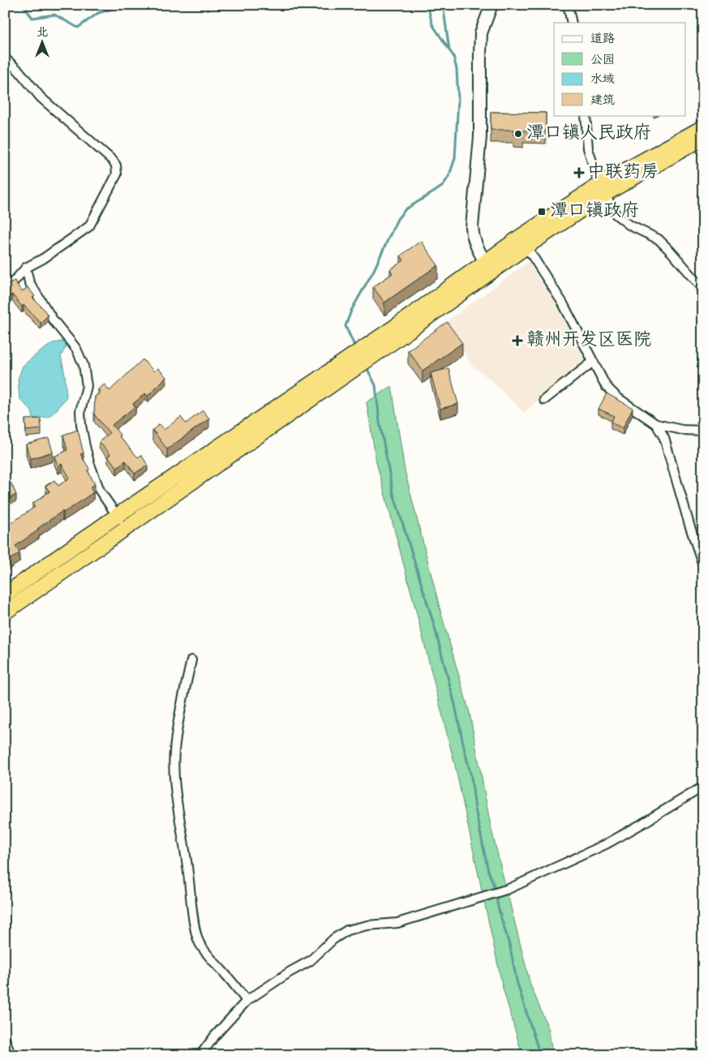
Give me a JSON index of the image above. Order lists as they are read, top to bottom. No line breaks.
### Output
{"places":{"other":["潭口镇人民政府"],"health":["中联药房","赣州开发区医院"],"transit":["潭口镇政府"]},"legend":["道路","公园","水域","建筑"],"north":"top"}
